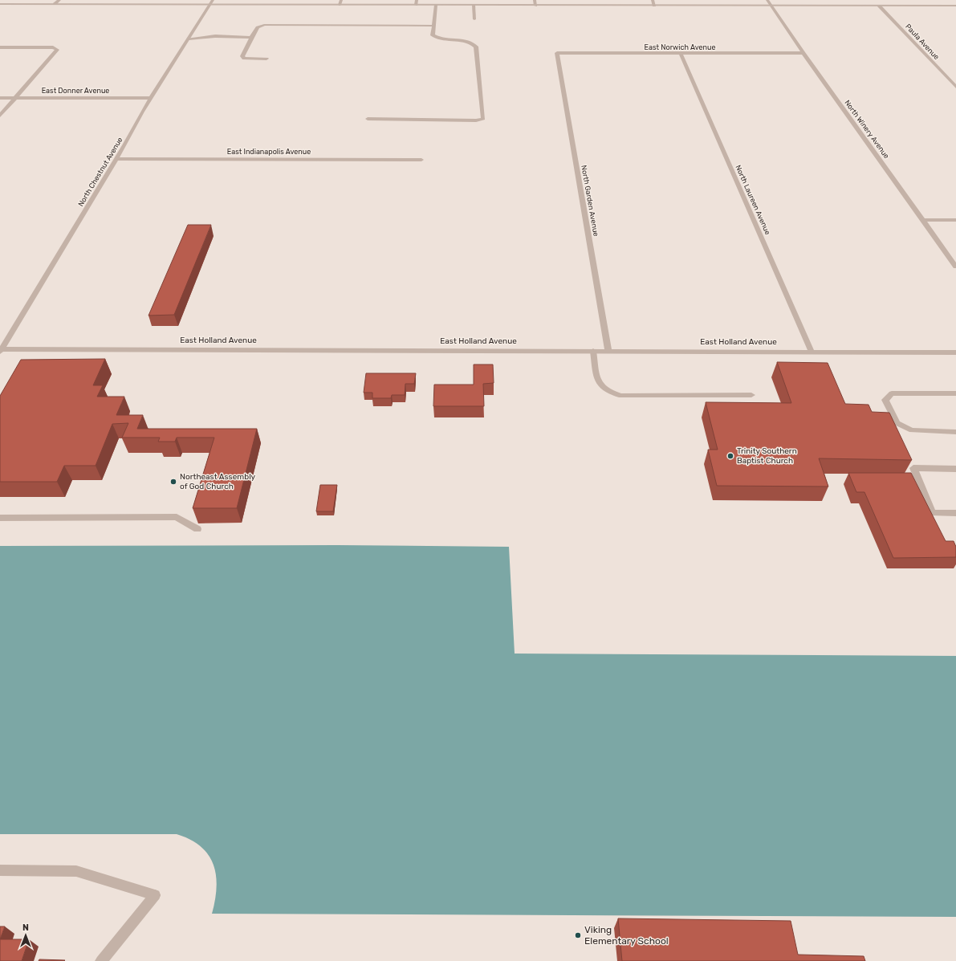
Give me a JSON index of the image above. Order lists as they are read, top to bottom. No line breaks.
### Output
{"streets":{"street":["Paula Avenue","East Norwich Avenue","East Donner Avenue","North Winery Avenue","East Indianapolis Avenue","North Chestnut Avenue","North Laureen Avenue","North Garden Avenue","East Holland Avenue"]},"crossings":[["East Norwich Avenue","North Winery Avenue"],["East Norwich Avenue","North Laureen Avenue"],["East Norwich Avenue","North Garden Avenue"],["East Donner Avenue","North Chestnut Avenue"],["East Indianapolis Avenue","North Chestnut Avenue"],["North Chestnut Avenue","East Holland Avenue"],["North Laureen Avenue","East Holland Avenue"],["North Garden Avenue","East Holland Avenue"]],"places":["Trinity Southern Baptist Church","Northeast Assembly of God Church","Viking Elementary School"],"north":"top"}
